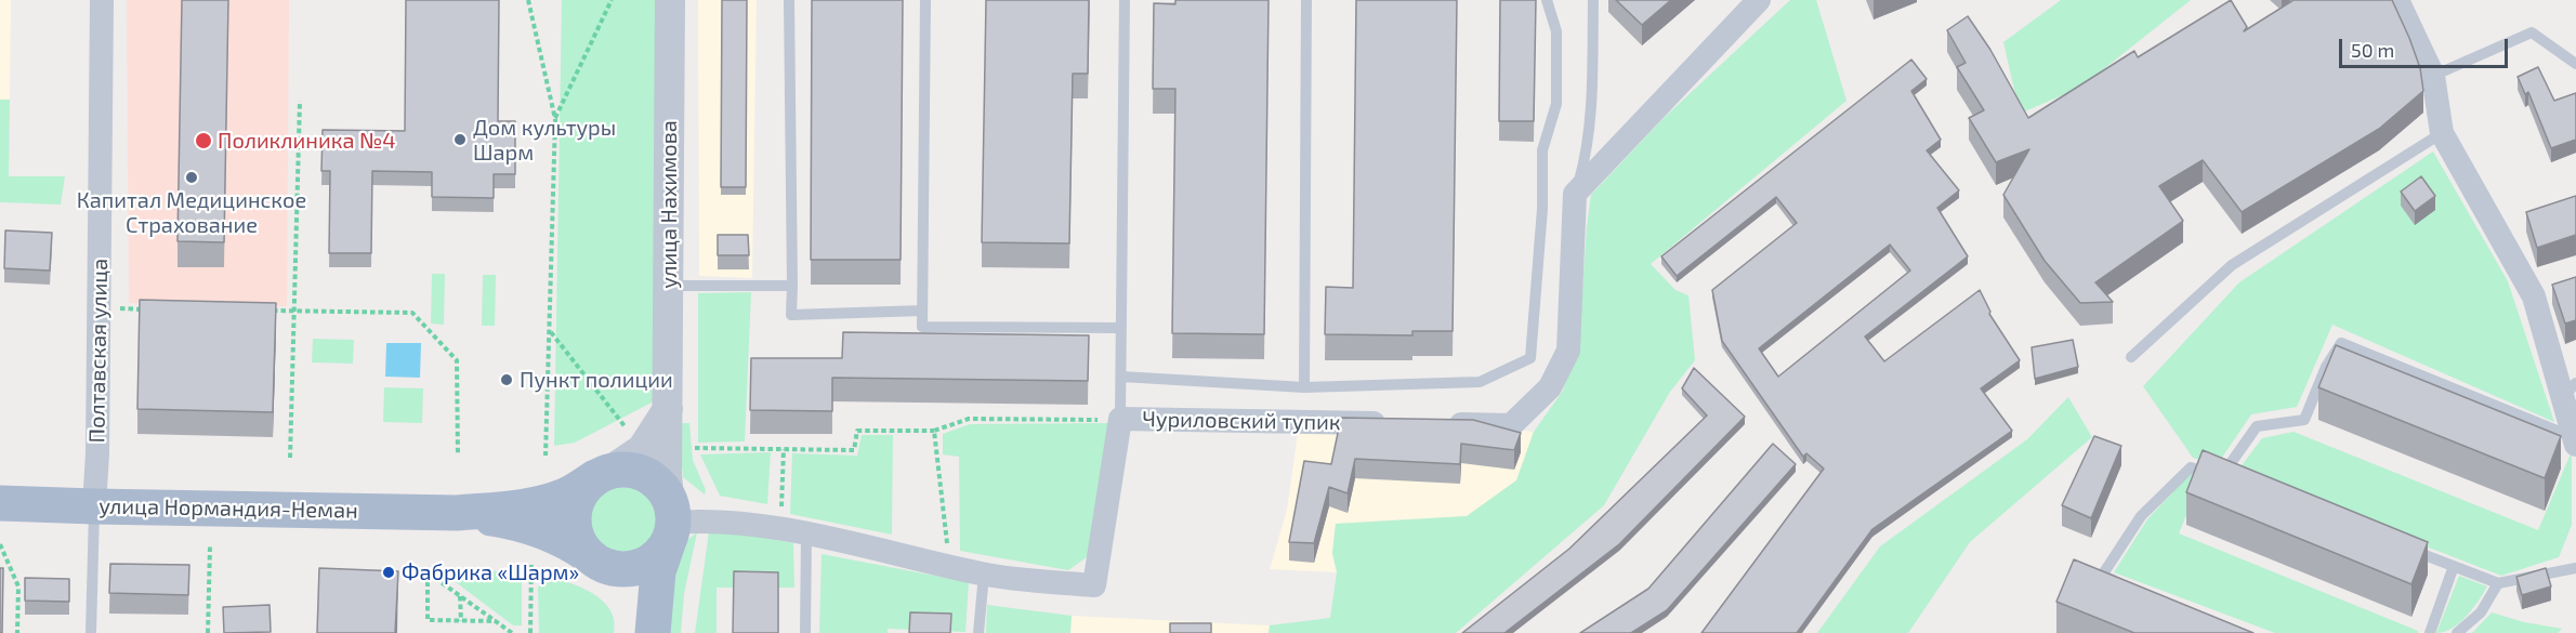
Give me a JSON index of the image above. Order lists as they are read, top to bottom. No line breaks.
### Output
{"streets":{"main road":["улица Нормандия-Неман"],"street":["улица Нахимова","Полтавская улица","Чуриловский тупик"]},"crossings":[["улица Нахимова","Чуриловский тупик"],["Полтавская улица","улица Нормандия-Неман"]],"places":["Дом культуры Шарм","Поликлиника №4","Капитал Медицинское Страхование","Пункт полиции","Фабрика «Шарм»"],"scale_bar":"50 m"}
